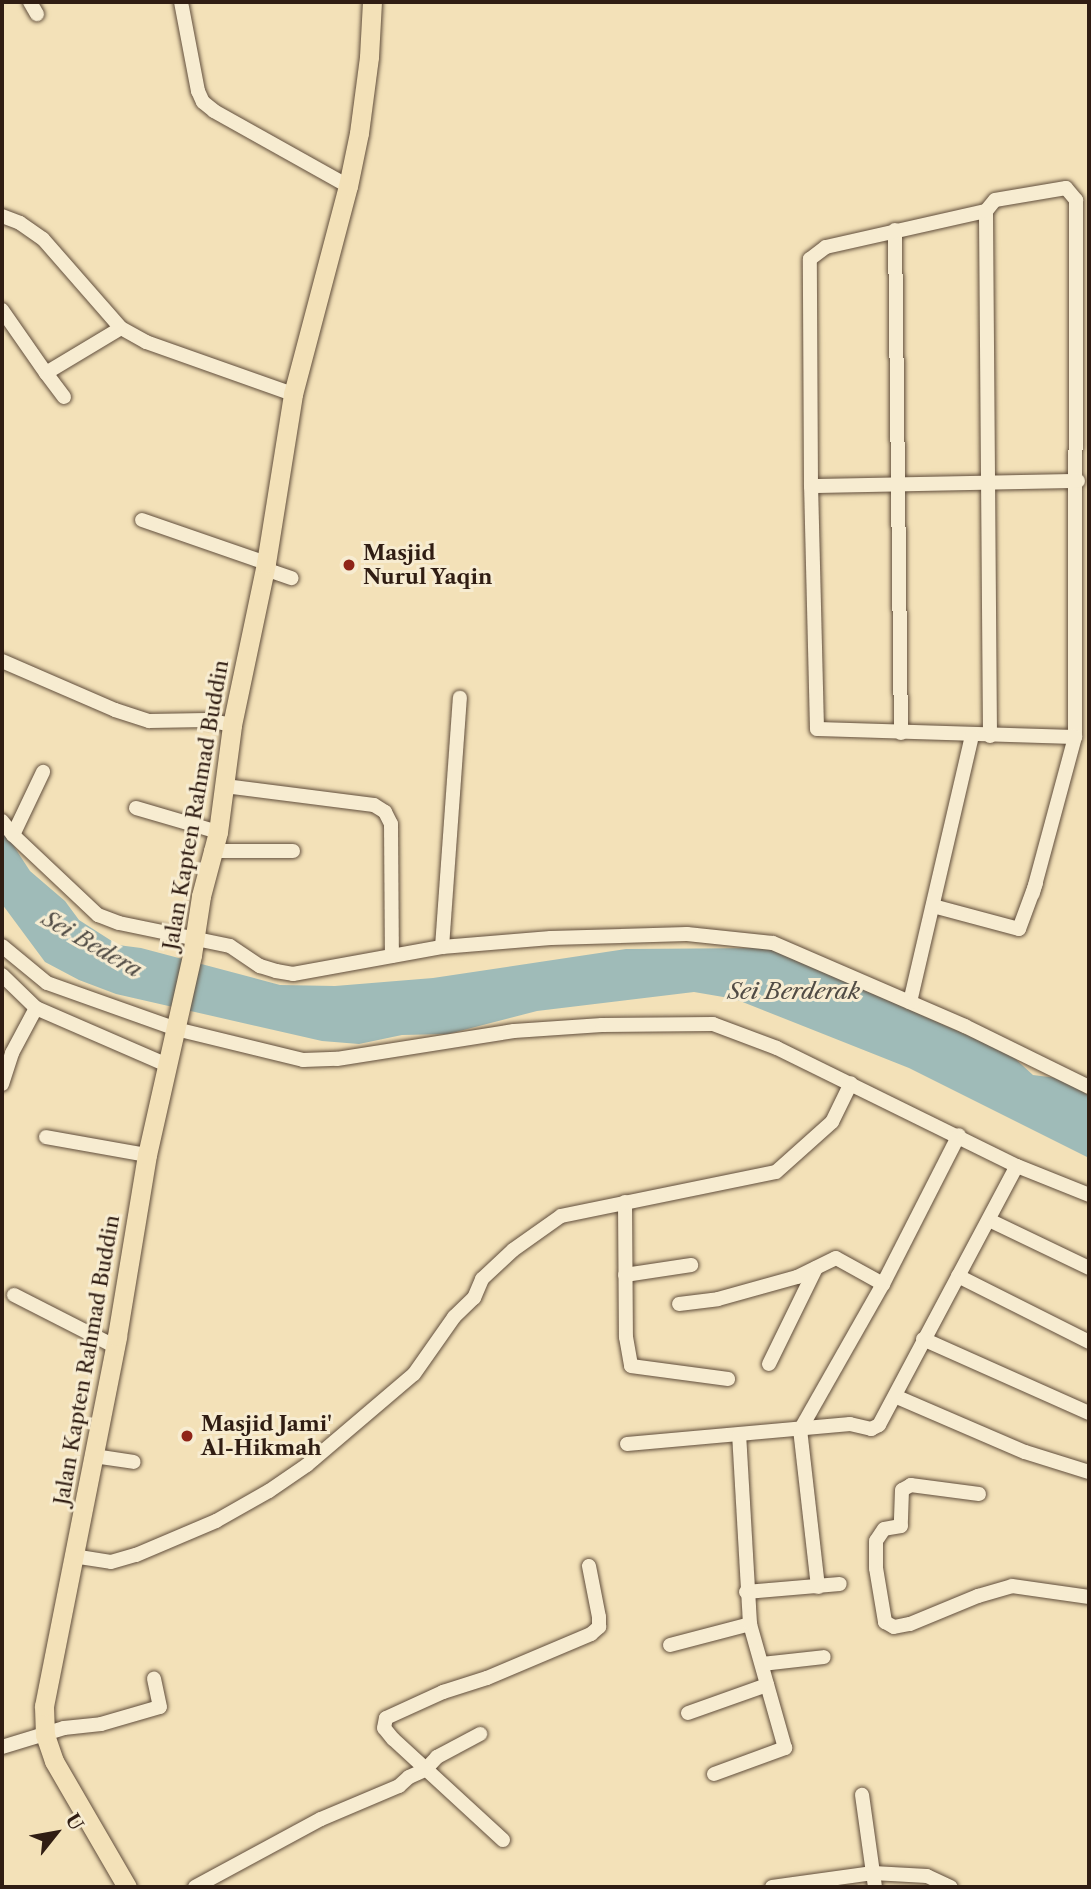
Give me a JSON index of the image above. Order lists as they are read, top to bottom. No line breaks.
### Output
{"streets":{"main road":["Jalan Kapten Rahmad Buddin"]},"water":["Sei Bedera","Sei Berderak"],"places":["Masjid Nurul Yaqin","Masjid Jami' Al-Hikmah"],"north":"top right"}
